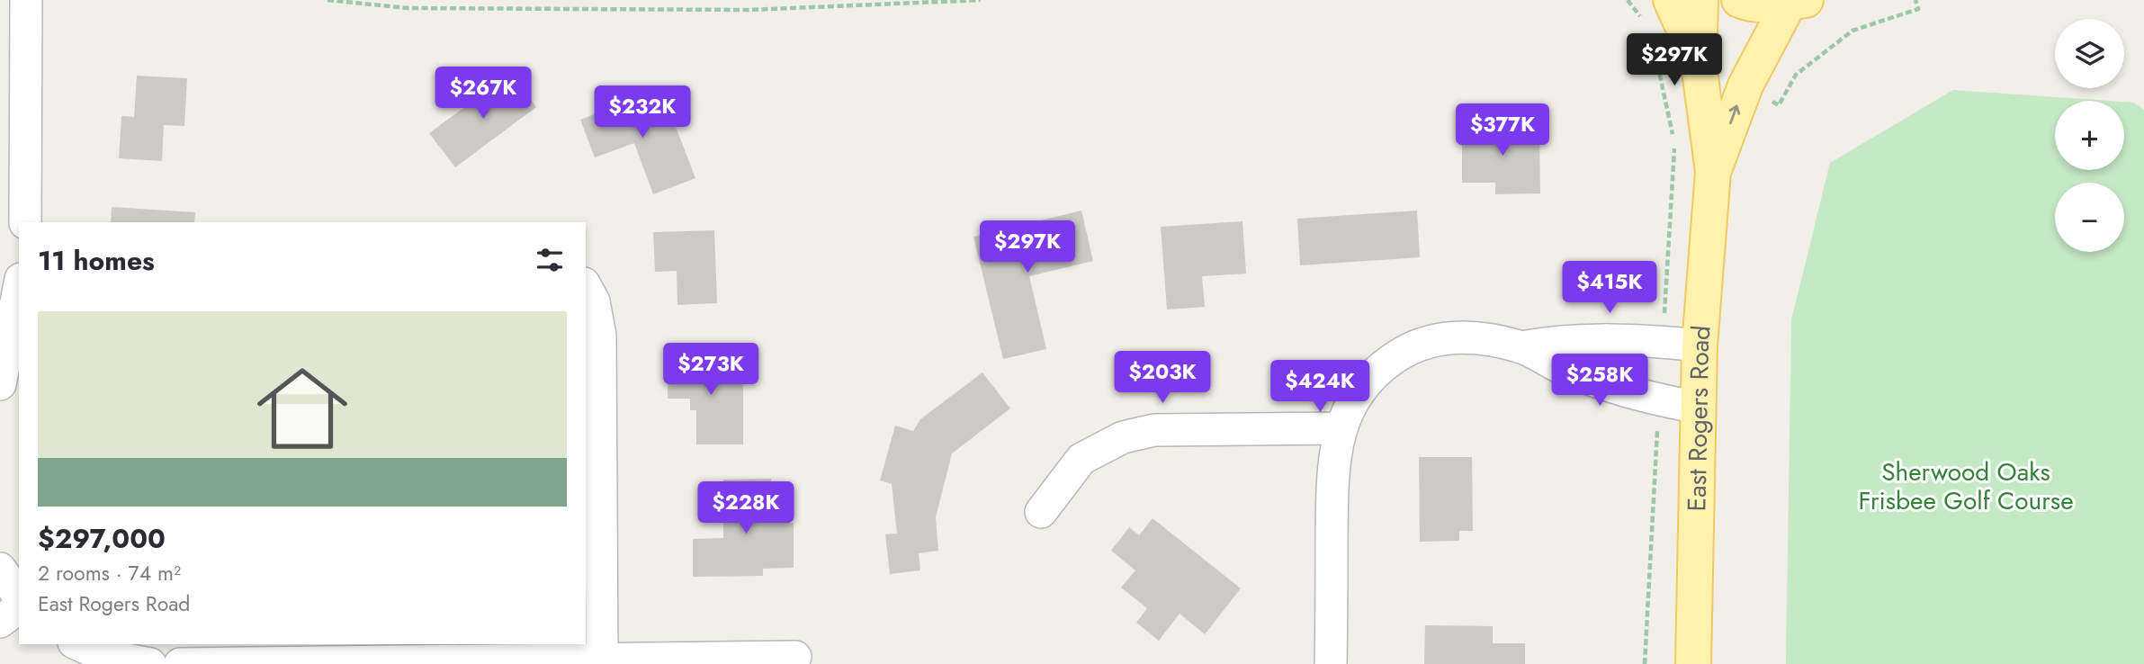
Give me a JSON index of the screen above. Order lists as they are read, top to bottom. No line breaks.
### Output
{"streets":{"main road":["East Rogers Road"]},"parks":["Sherwood Oaks Frisbee Golf Course"],"page":{"map_buttons":["+","−"],"price":["$297K","$267K","$232K","$377K","$297K","$415K","$273K","$203K","$258K","$424K","$228K"],"heading":"11 homes","list":[{"name":"$297,000","note":"2 rooms · 74 m² · East Rogers Road"}]}}
